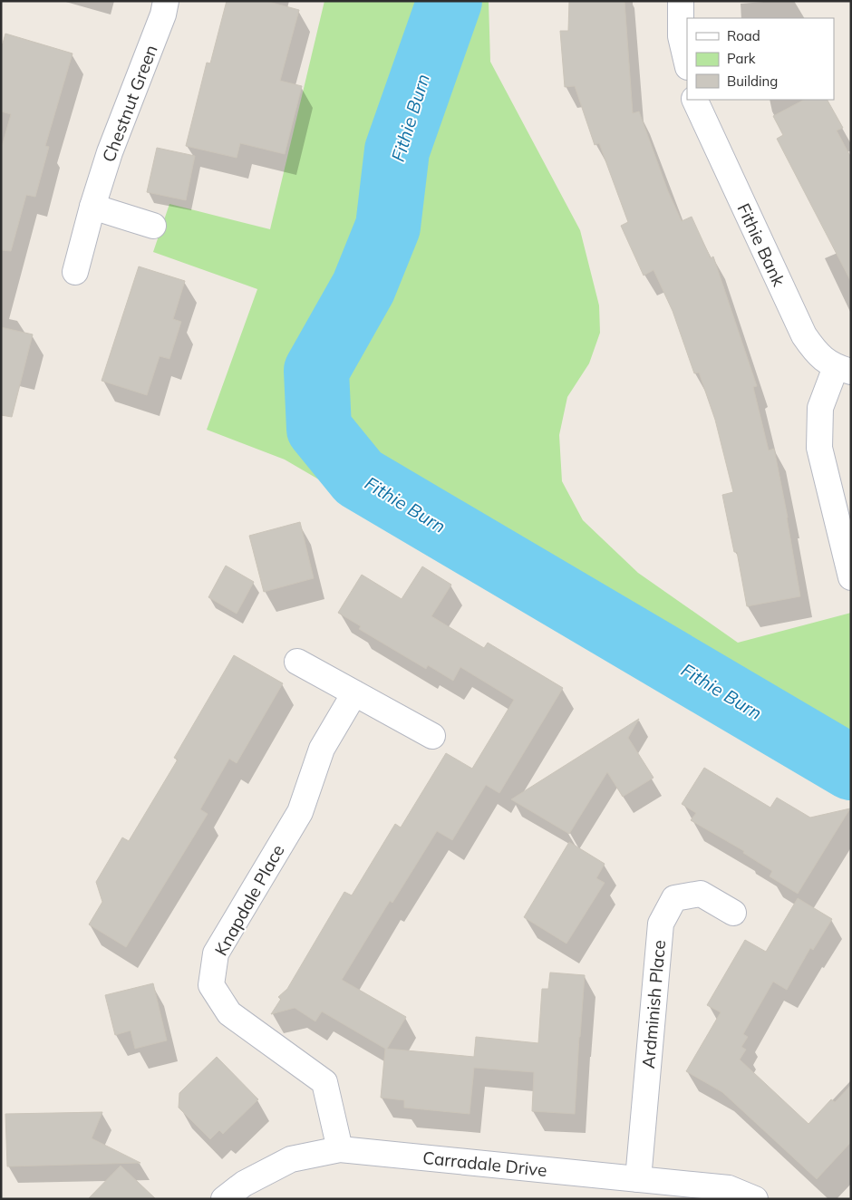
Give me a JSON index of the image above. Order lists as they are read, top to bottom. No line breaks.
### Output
{"streets":{"street":["Chestnut Green","Fithie Bank","Knapdale Place","Ardminish Place","Carradale Drive"]},"crossings":[["Knapdale Place","Carradale Drive"],["Ardminish Place","Carradale Drive"]],"water":["Fithie Burn"],"legend":["Road","Park","Building"]}
